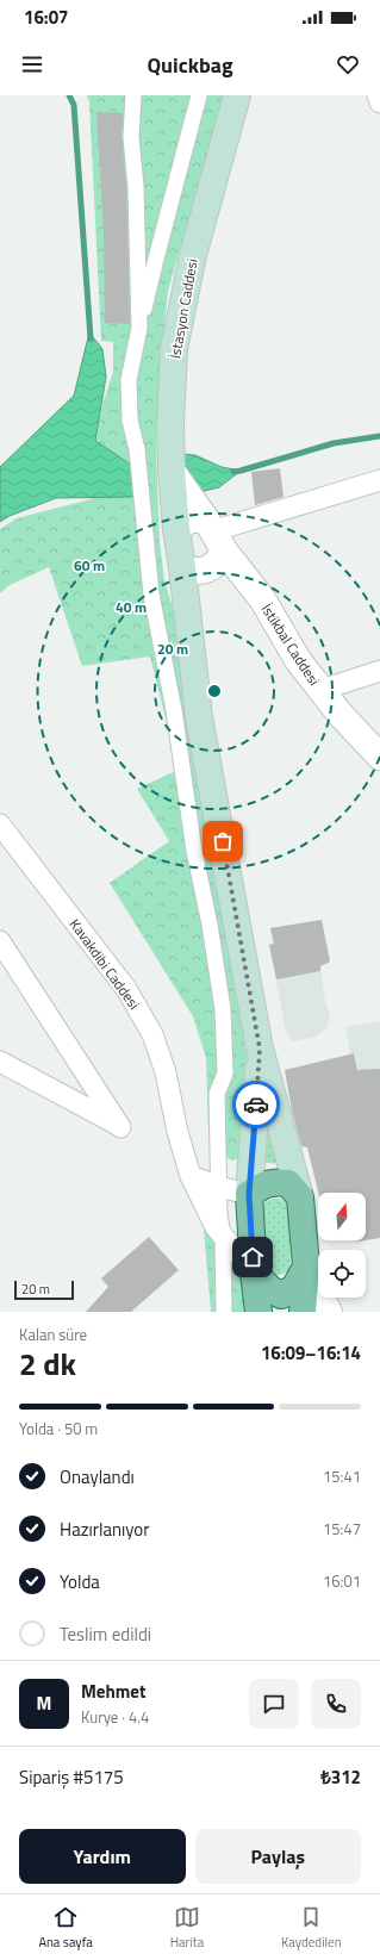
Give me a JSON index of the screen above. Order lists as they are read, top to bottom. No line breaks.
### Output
{"streets":{"main road":["İstasyon Caddesi"],"street":["İstikbal Caddesi","Kavakdibi Caddesi"]},"crossings":[["İstasyon Caddesi","İstikbal Caddesi"]],"scale_bar":"20 m","north":"top","page":{"status":"16:07","header":"Quickbag","scale":"20 m","heading":["2 dk","Kalan süre","16:09–16:14"],"panel":["Mehmet","Kurye · 4.4","Sipariş #5175","₺312"],"bar":"Yolda · 50 m","list":[["Onaylandı","15:41"],["Hazırlanıyor","15:47"],["Yolda","16:01"],"Teslim edildi"],"round":"M","buttons":["Yardım","Paylaş"],"tabs":["Ana sayfa","Harita","Kaydedilen"]},"rings":["60 m","40 m","20 m"]}
